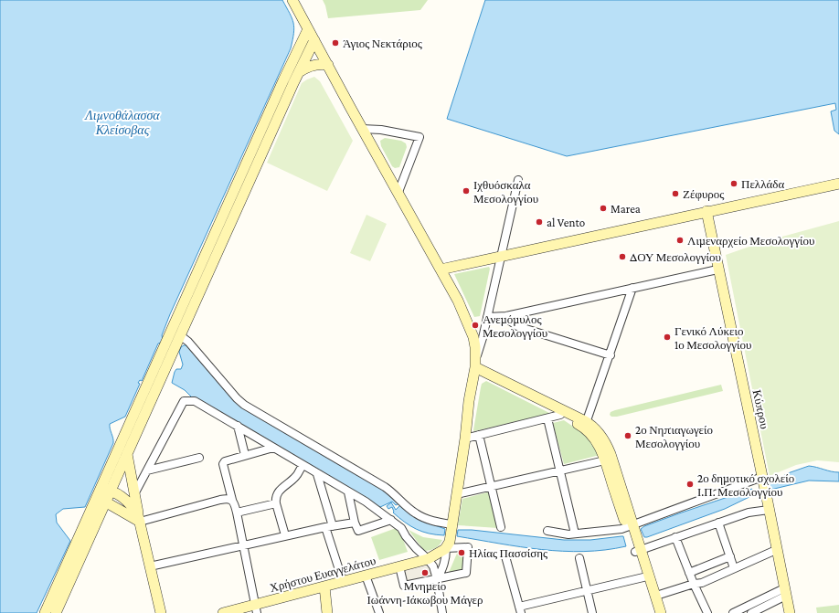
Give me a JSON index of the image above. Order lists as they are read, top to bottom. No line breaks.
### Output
{"streets":{"street":["Κύπρου","Χρήστου Ευαγγελάτου"]},"water":["Λιμνοθάλασσα Κλείσοβας"],"places":["Άγιος Νεκτάριος","Πελλάδα","Ιχθυόσκαλα Μεσολογγίου","Ζέφυρος","Marea","al Vento","Λιμεναρχείο Μεσολογγίου","ΔΟΥ Μεσολογγίου","Ανεμόμυλος Μεσολογγίου","Γενικό Λύκειο 1ο Μεσολογγίου","2ο Νηπιαγωγείο Μεσολογγίου","2ο δημοτικό σχολείο Ι.Π. Μεσολογγίου","Ηλίας Πασσίσης","Μνημείο Ιωάννη-Ιάκωβου Μάγερ"]}
